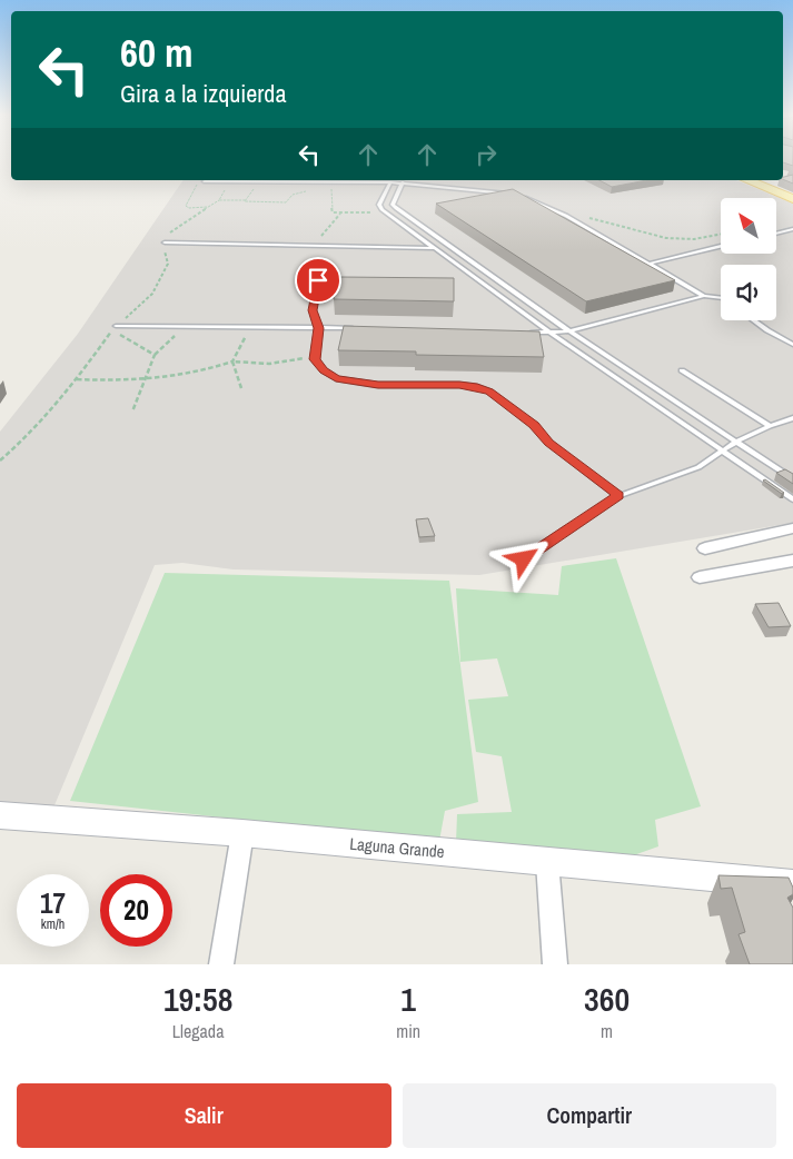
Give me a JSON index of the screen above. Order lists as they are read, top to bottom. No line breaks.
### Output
{"streets":{"main road":["Laguna Grande"]},"north":"top left","page":{"turn":["60 m","Gira a la izquierda"],"speed":"17 km/h","limit":"20","eta":["19:58","Llegada","1","min","360","m"],"buttons":["Salir","Compartir"]}}
